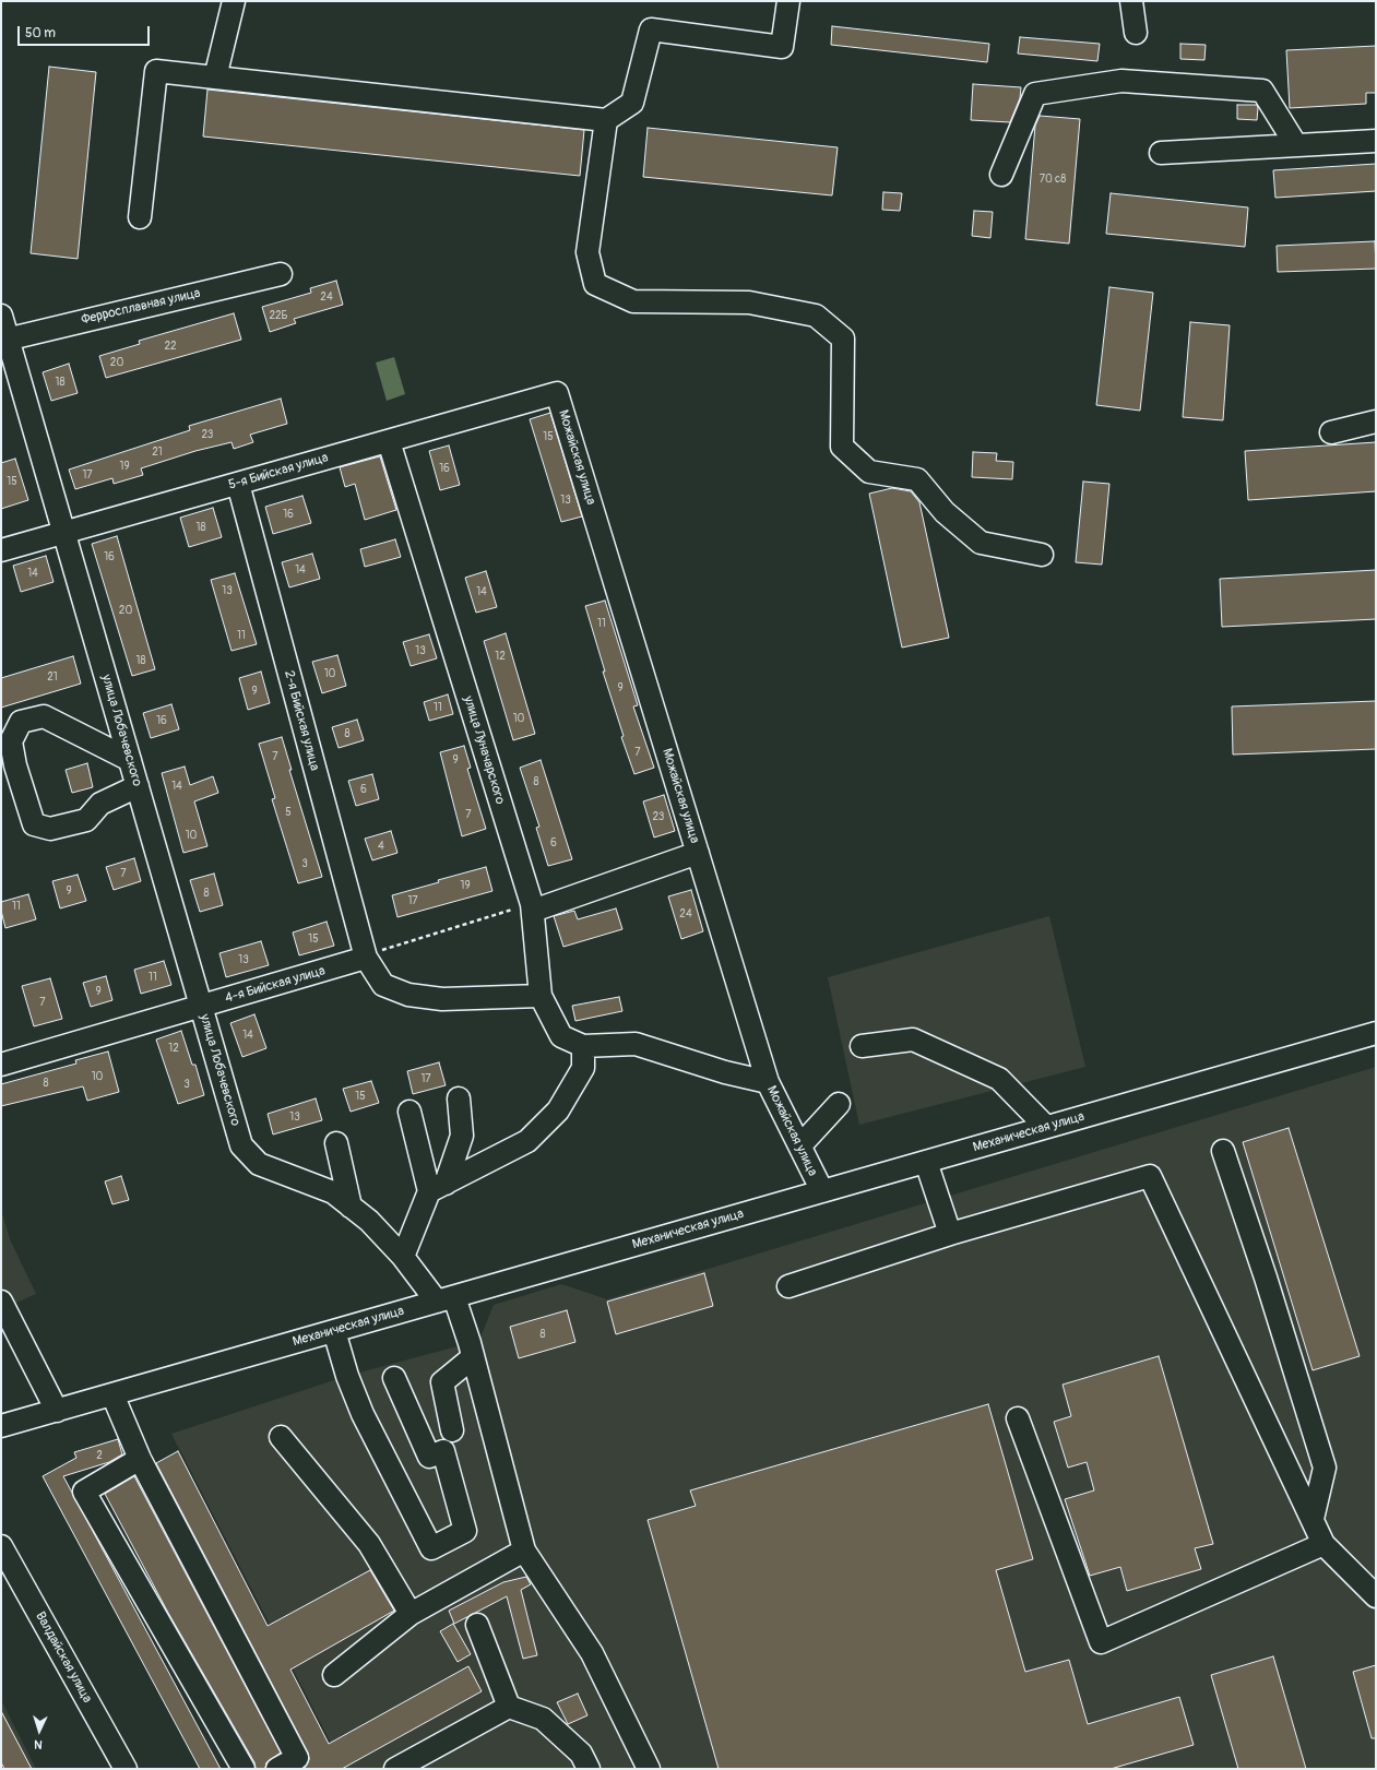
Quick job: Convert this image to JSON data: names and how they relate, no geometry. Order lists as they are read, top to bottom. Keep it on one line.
{"streets":{"street":["Ферросплавная улица","Можайская улица","5-я Бийская улица","2-я Бийская улица","улица Лобачевского","улица Луначарского","4-я Бийская улица","Механическая улица","Валдайская улица"]},"crossings":[["Ферросплавная улица","улица Лобачевского"],["Можайская улица","5-я Бийская улица"],["Можайская улица","Механическая улица"],["5-я Бийская улица","2-я Бийская улица"],["5-я Бийская улица","улица Лобачевского"],["5-я Бийская улица","улица Луначарского"],["2-я Бийская улица","4-я Бийская улица"],["улица Лобачевского","4-я Бийская улица"]],"house_numbers":["70 с8","24","22Б","22","20","18","23","15","21","19","16","17","15","13","16","18","16","14","14","13","14","20","11","11","13","12","18","10","21","9","9","11","10","16","8","7","7","9","8","14","6","5","7","23","10","6","4","3","7","19","9","8","17","11","24","15","13","11","9","7","14","12","10","17","8","3","15","13","8","2"],"scale_bar":"50 m","north":"bottom"}
